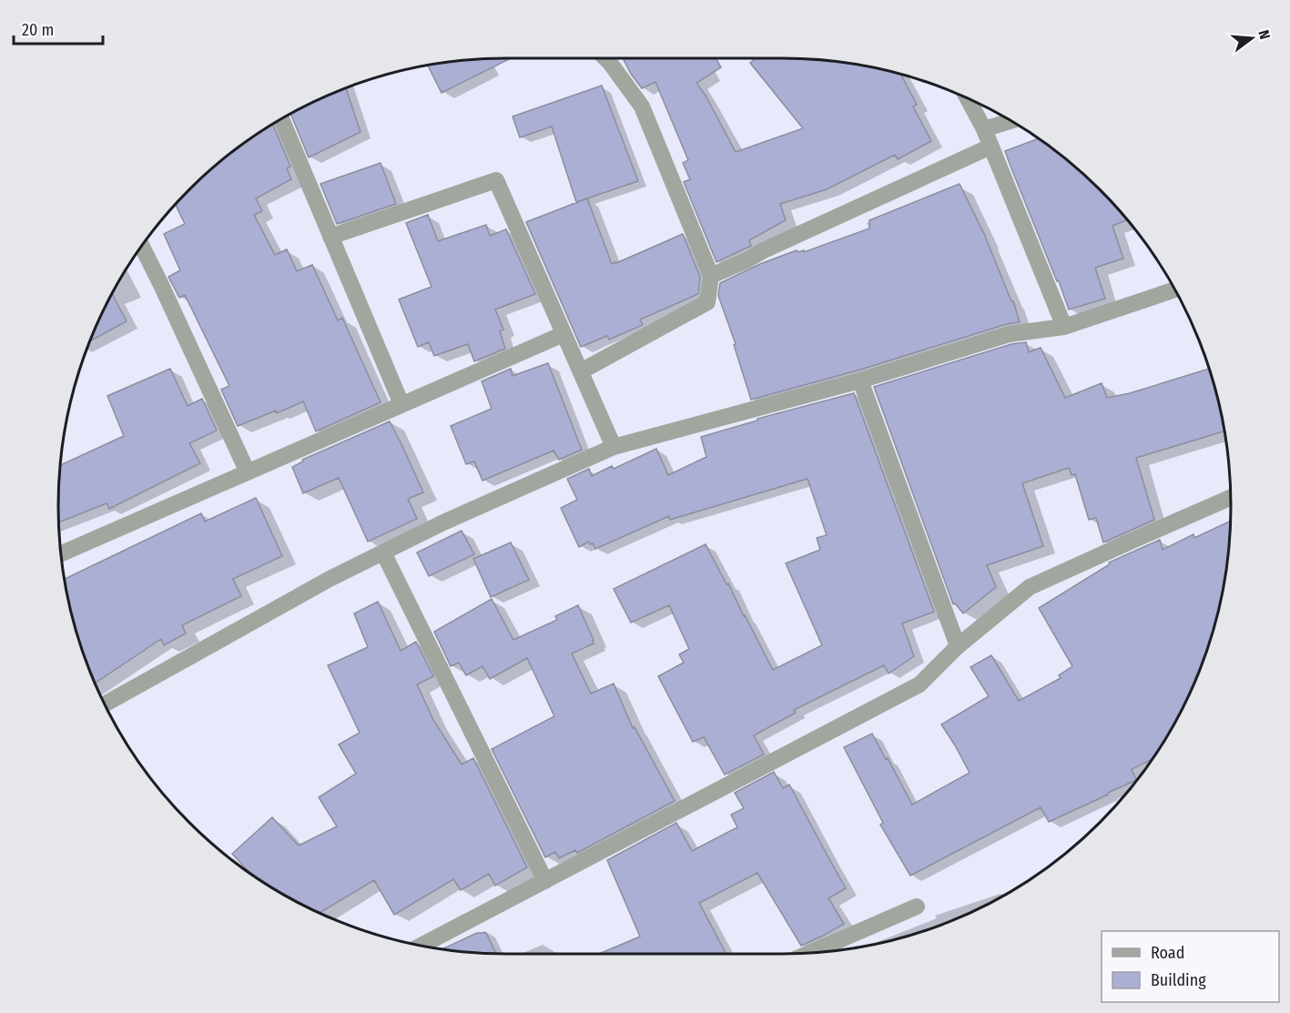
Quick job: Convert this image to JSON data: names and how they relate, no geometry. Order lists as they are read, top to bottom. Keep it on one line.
{"legend":["Road","Building"],"scale_bar":"20 m","north":"right"}
